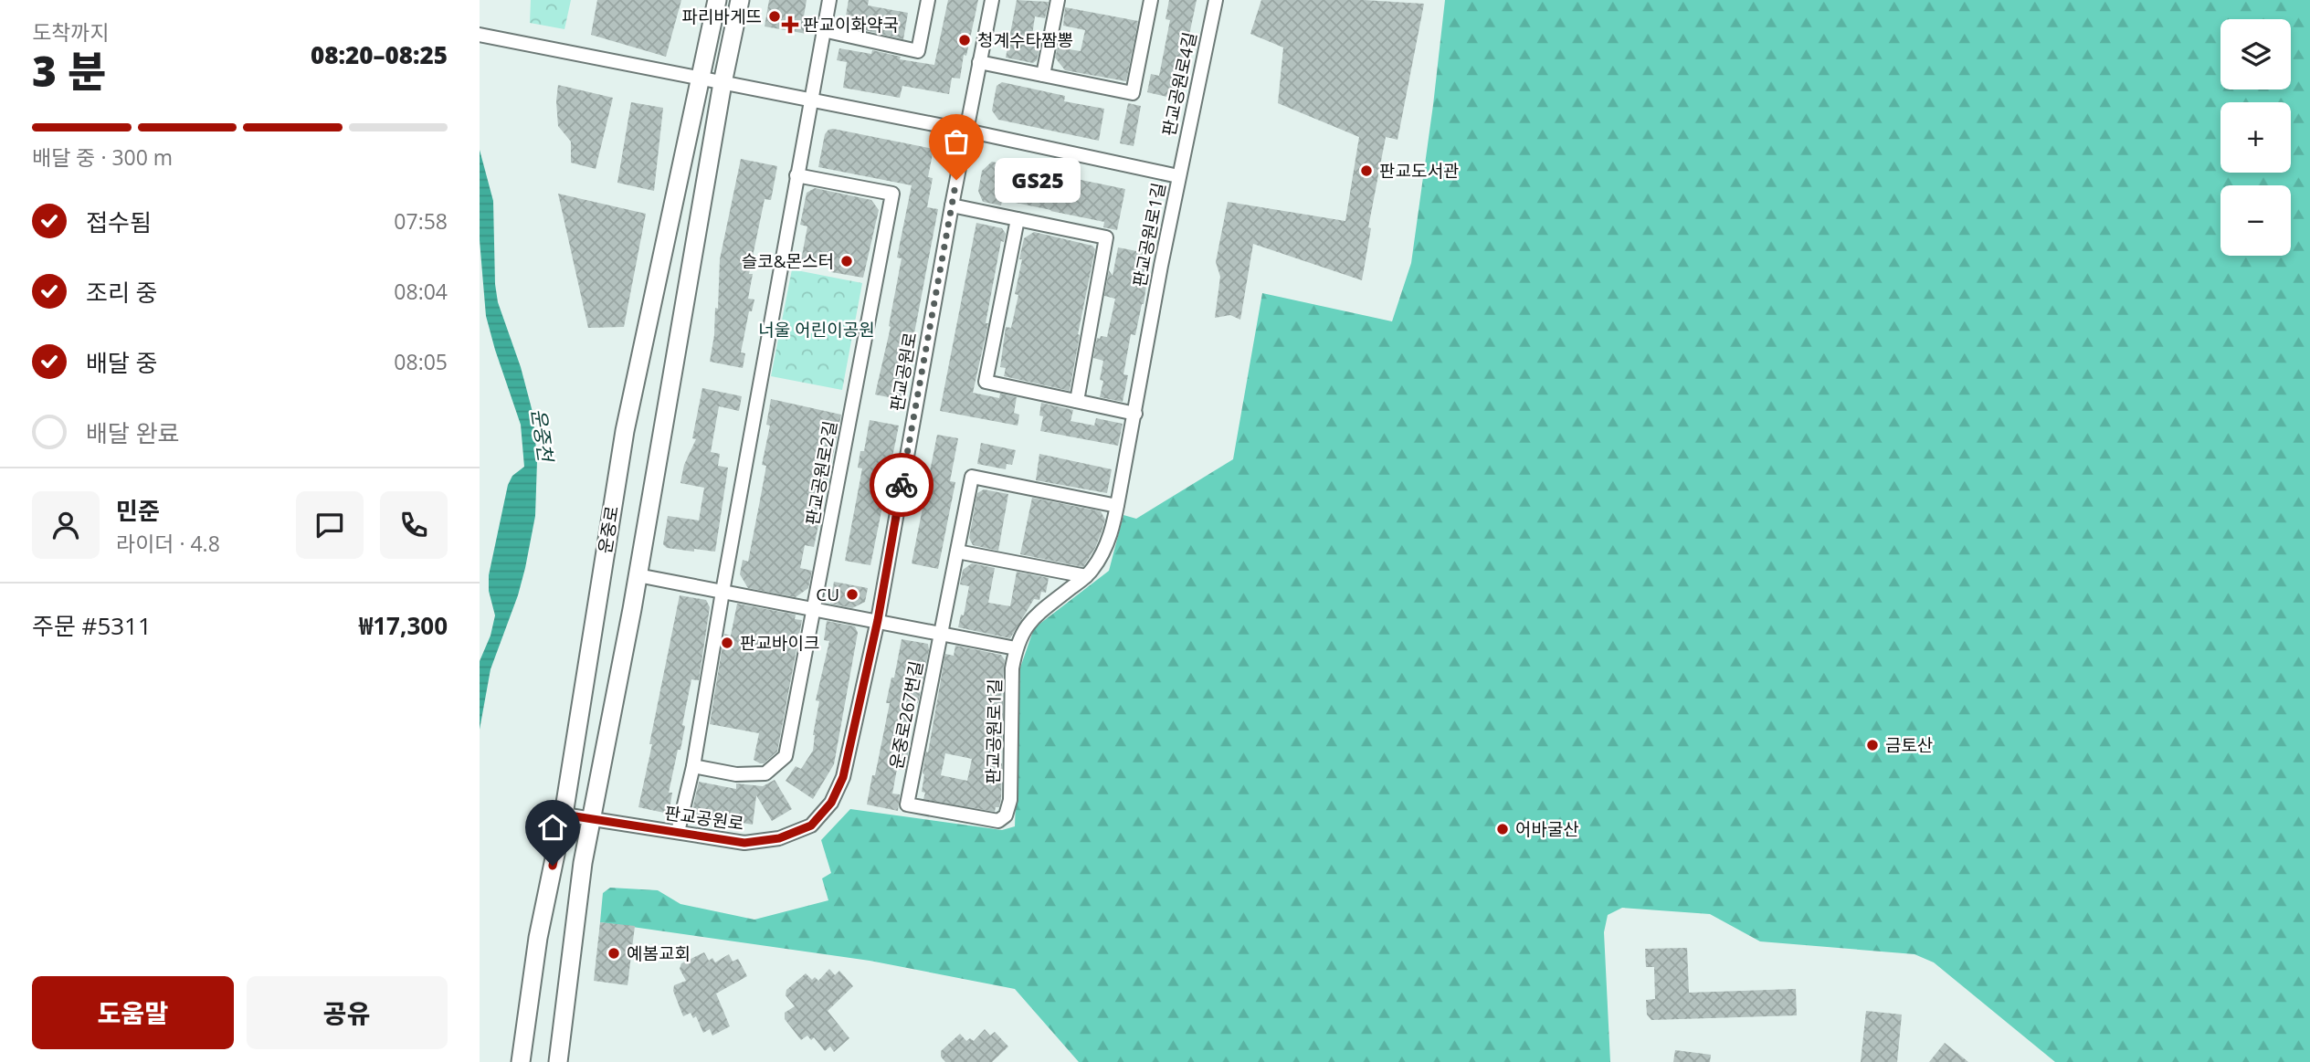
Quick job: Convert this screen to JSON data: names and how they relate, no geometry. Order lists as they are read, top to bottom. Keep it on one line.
{"streets":{"main road":["운중로"],"street":["판교공원로4길","판교공원로1길","판교공원로","판교공원로2길","운중로267번길"]},"crossings":[["판교공원로4길","판교공원로1길"],["판교공원로1길","운중로267번길"],["판교공원로","운중로"]],"water":["운중천"],"parks":["너울 어린이공원"],"places":{"other":["파리바게뜨","청계수타짬뽕","판교도서관","GS25","슬코&몬스터","CU","판교바이크","금토산","어바굴산","예봄교회"],"health":["판교이화약국"]},"page":{"heading":["3 분","도착까지","08:20–08:25"],"panel":["민준","라이더 · 4.8","주문 #5311","₩17,300"],"map_buttons":["+","−"],"bar":"배달 중 · 300 m","bubble":"GS25","list":[["접수됨","07:58"],["조리 중","08:04"],["배달 중","08:05"],"배달 완료"],"buttons":["도움말","공유"]}}
